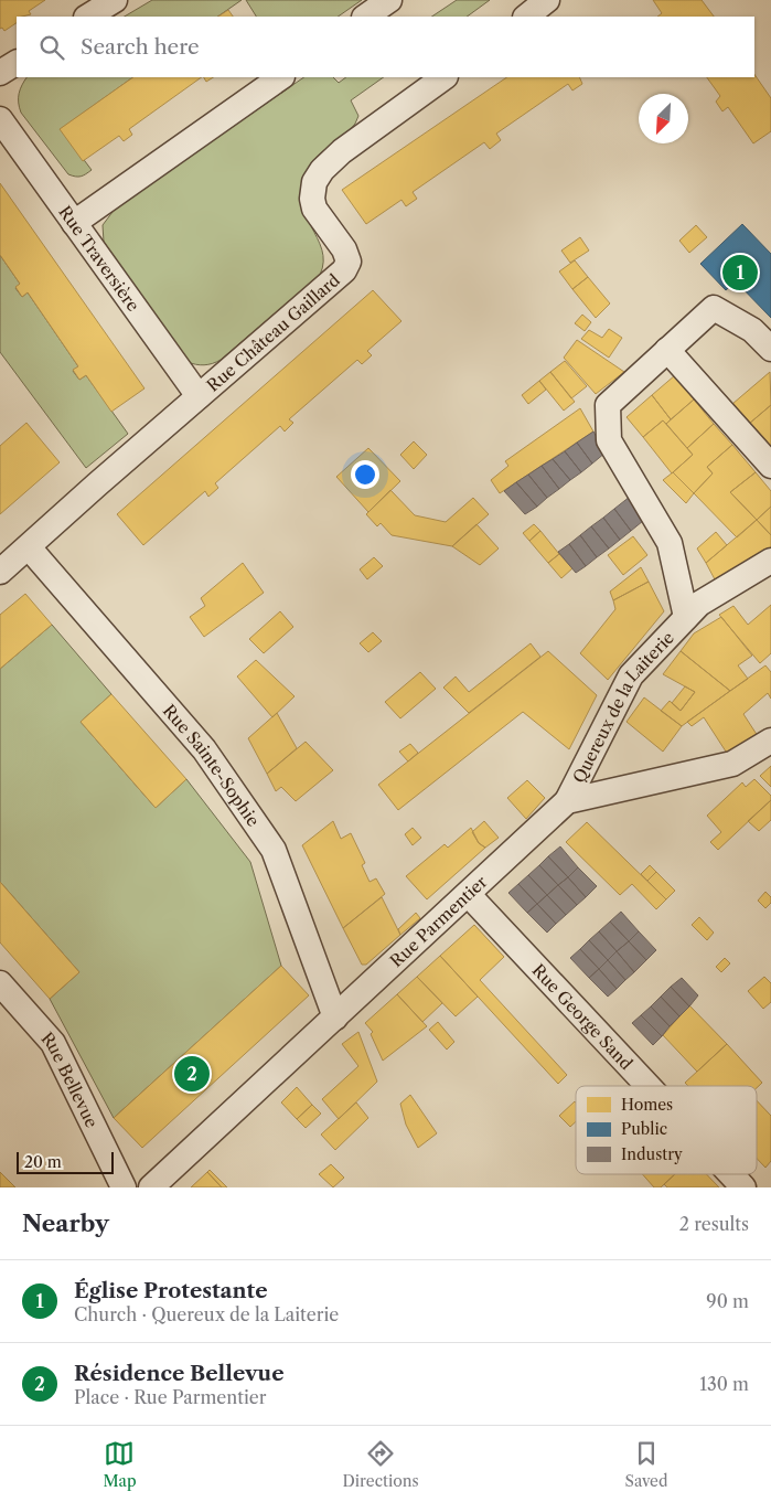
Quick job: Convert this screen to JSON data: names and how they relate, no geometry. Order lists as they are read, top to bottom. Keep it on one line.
{"streets":{"street":["Rue Traversière","Rue Château Gaillard","Quereux de la Laiterie","Rue Sainte-Sophie","Rue Parmentier","Rue George Sand","Rue Bellevue"]},"crossings":[["Rue Traversière","Rue Château Gaillard"],["Rue Château Gaillard","Rue Sainte-Sophie"],["Quereux de la Laiterie","Rue Parmentier"],["Rue Sainte-Sophie","Rue Parmentier"],["Rue Parmentier","Rue George Sand"]],"legend":["Homes","Public","Industry"],"scale_bar":"20 m","north":"bottom left","page":{"search":"Search here","pins":["1","2"],"scale":"20 m","heading":["Nearby","2 results"],"list":[{"mark":"1","name":"Église Protestante","note":"Church · Quereux de la Laiterie","value":"90 m"},{"mark":"2","name":"Résidence Bellevue","note":"Place · Rue Parmentier","value":"130 m"}],"nav":["Map","Directions","Saved"]}}
